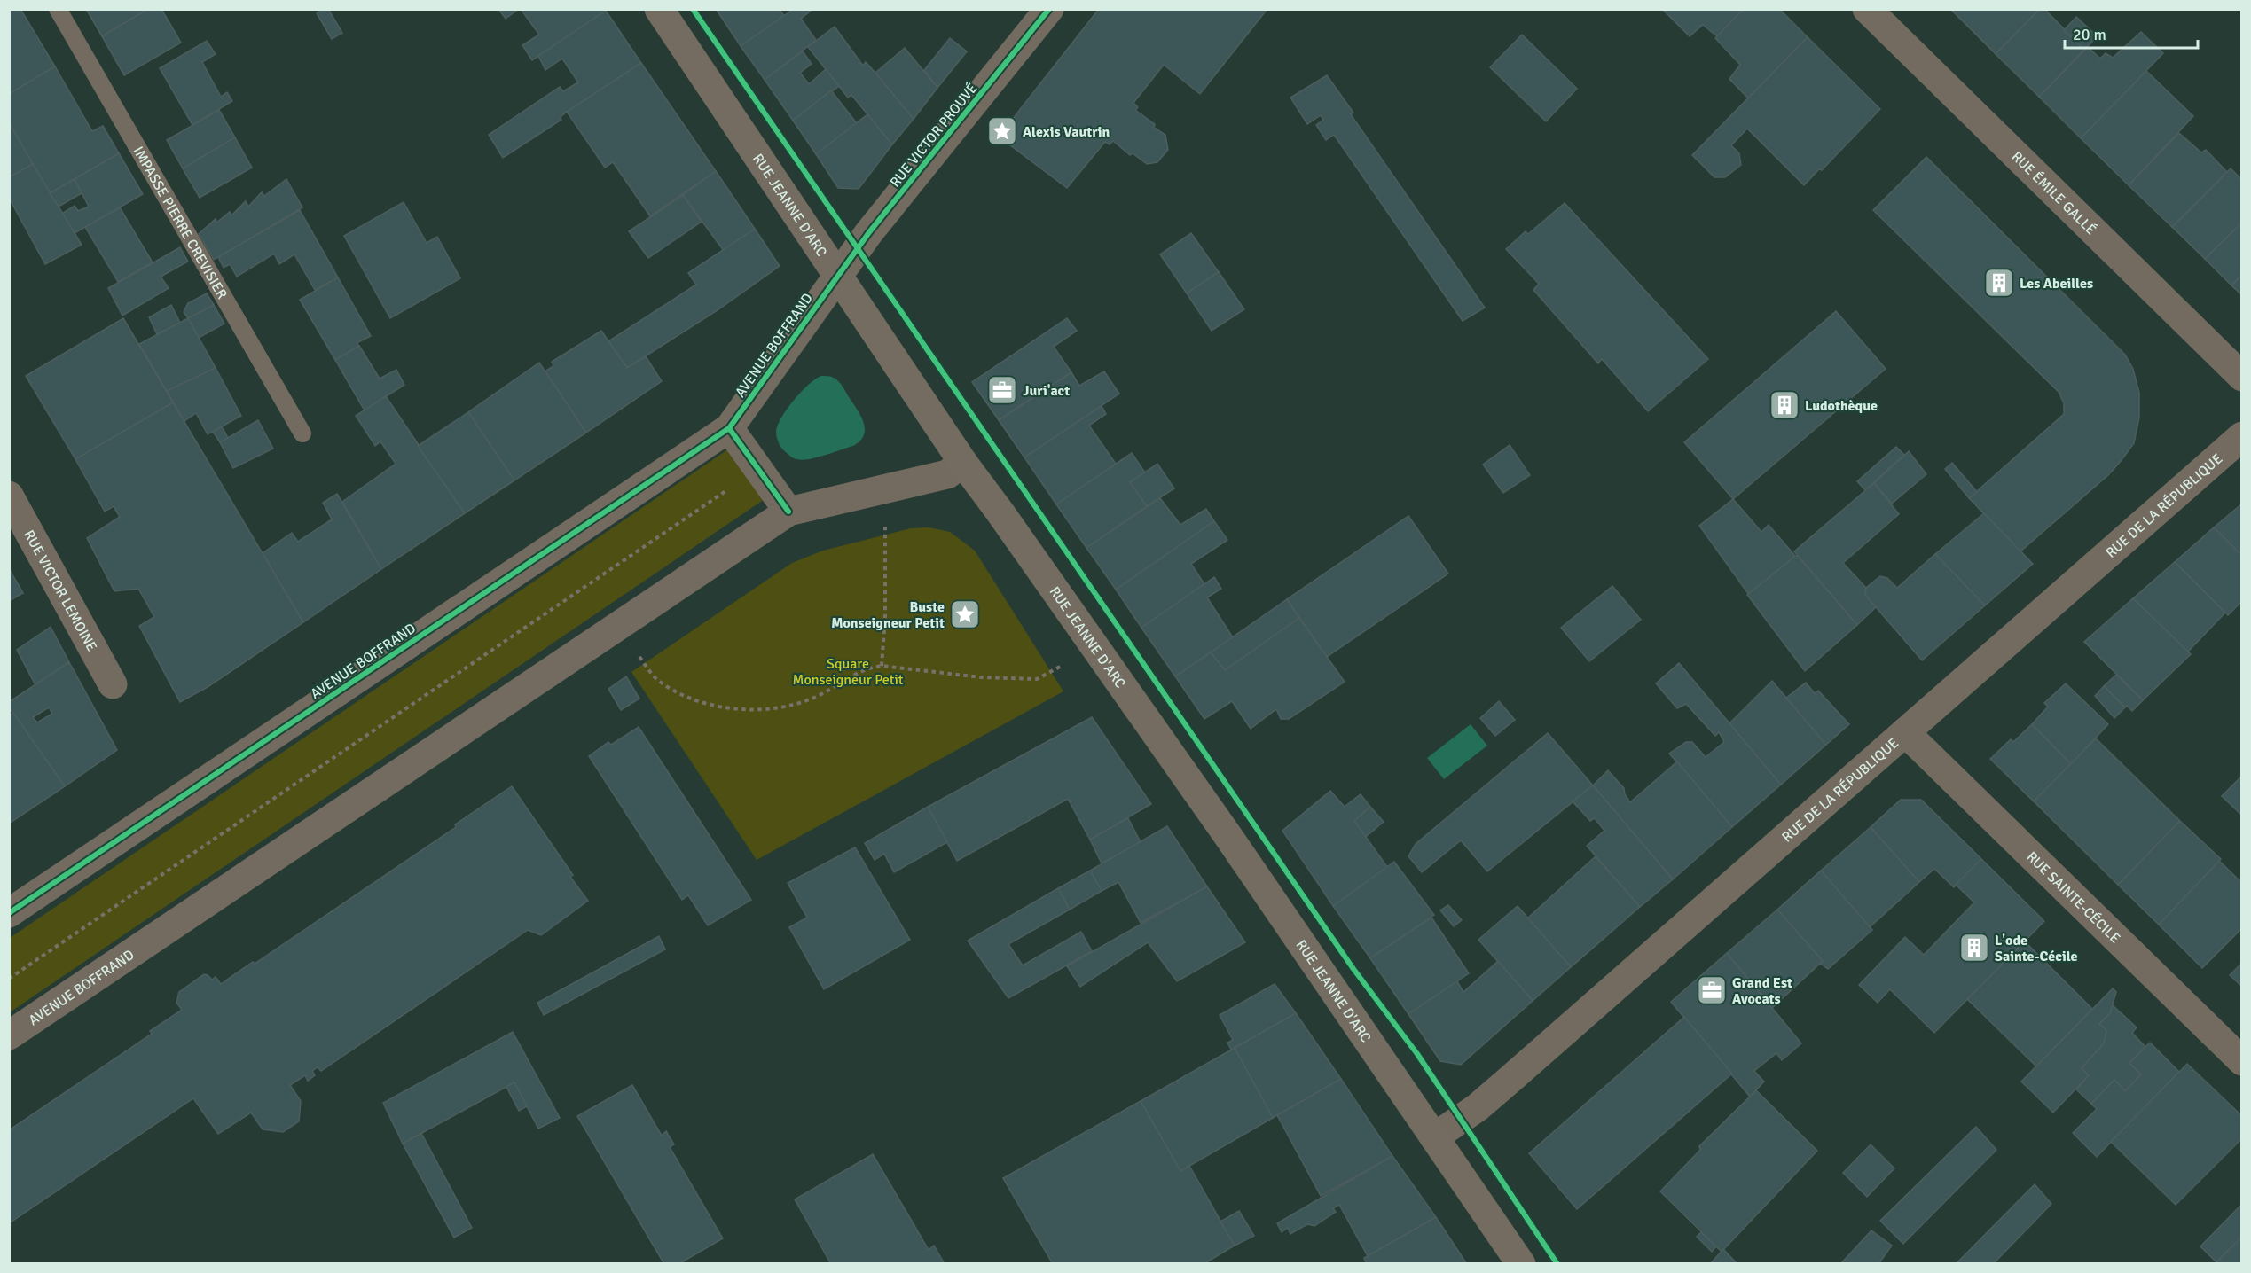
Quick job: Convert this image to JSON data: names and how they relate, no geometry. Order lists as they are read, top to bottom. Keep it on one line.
{"streets":{"main road":["RUE JEANNE D'ARC"],"street":["RUE VICTOR PROUVÉ","RUE ÉMILE GALLÉ","AVENUE BOFFRAND","RUE DE LA RÉPUBLIQUE","RUE VICTOR LEMOINE","RUE SAINTE-CÉCILE"],"lane":["IMPASSE PIERRE CREVISIER"]},"crossings":[["RUE VICTOR PROUVÉ","RUE JEANNE D'ARC"],["RUE VICTOR PROUVÉ","AVENUE BOFFRAND"],["RUE JEANNE D'ARC","AVENUE BOFFRAND"],["RUE JEANNE D'ARC","RUE DE LA RÉPUBLIQUE"],["RUE DE LA RÉPUBLIQUE","RUE SAINTE-CÉCILE"]],"parks":["Square Monseigneur Petit"],"places":{"place":["Alexis Vautrin","Buste Monseigneur Petit"],"building":["Les Abeilles","Ludothèque","L'ode Sainte-Cécile"],"office":["Juri'act","Grand Est Avocats"]},"scale_bar":"20 m"}
